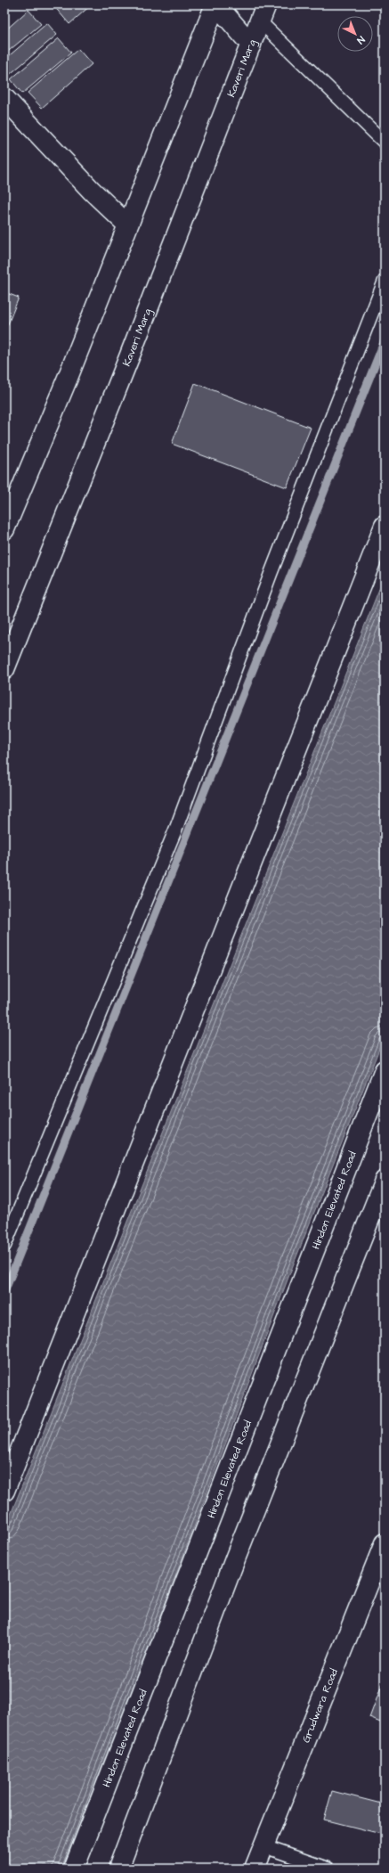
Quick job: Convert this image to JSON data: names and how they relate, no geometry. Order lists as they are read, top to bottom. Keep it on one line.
{"streets":{"main road":["Kaveri Marg","Hindon Elevated Road","Grudwara Road"]},"north":"bottom right"}
